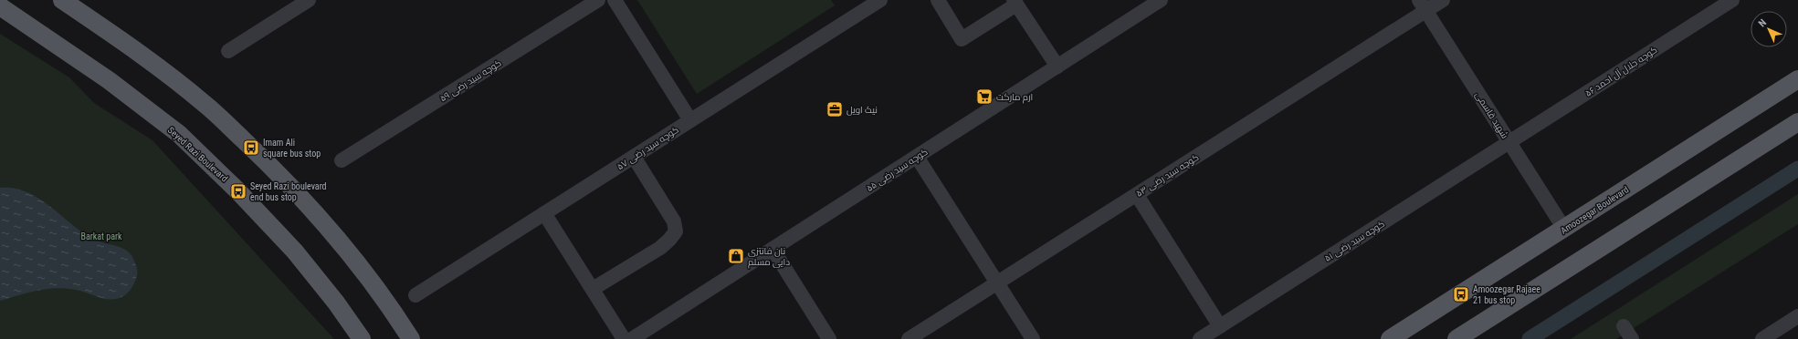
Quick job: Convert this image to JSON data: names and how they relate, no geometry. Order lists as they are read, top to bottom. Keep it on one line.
{"streets":{"main road":["Seyed Razi Boulevard","Amoozegar Boulevard"],"street":["کوچه جلال آل احمد ۵۶","کوچه سید رضی ۵۹","شهید قاسمی","کوچه سید رضی ۵۷","کوچه سید رضی ۵۵","کوچه سید رضی ۵۳","کوچه سید رضی ۵۱"]},"crossings":[["کوچه جلال آل احمد ۵۶","شهید قاسمی"],["کوچه جلال آل احمد ۵۶","کوچه سید رضی ۵۱"],["شهید قاسمی","کوچه سید رضی ۵۳"],["شهید قاسمی","Amoozegar Boulevard"],["شهید قاسمی","کوچه سید رضی ۵۱"]],"parks":["Barkat park"],"places":{"supermarket":["ارم مارکت"],"office":["نیک اویل"],"bus stop":["Imam Ali square bus stop","Seyed Razi boulevard end bus stop","Amoozegar Rajaee 21 bus stop"],"shop":["نان فانتزی دایی مسلم"]},"north":"top left"}
